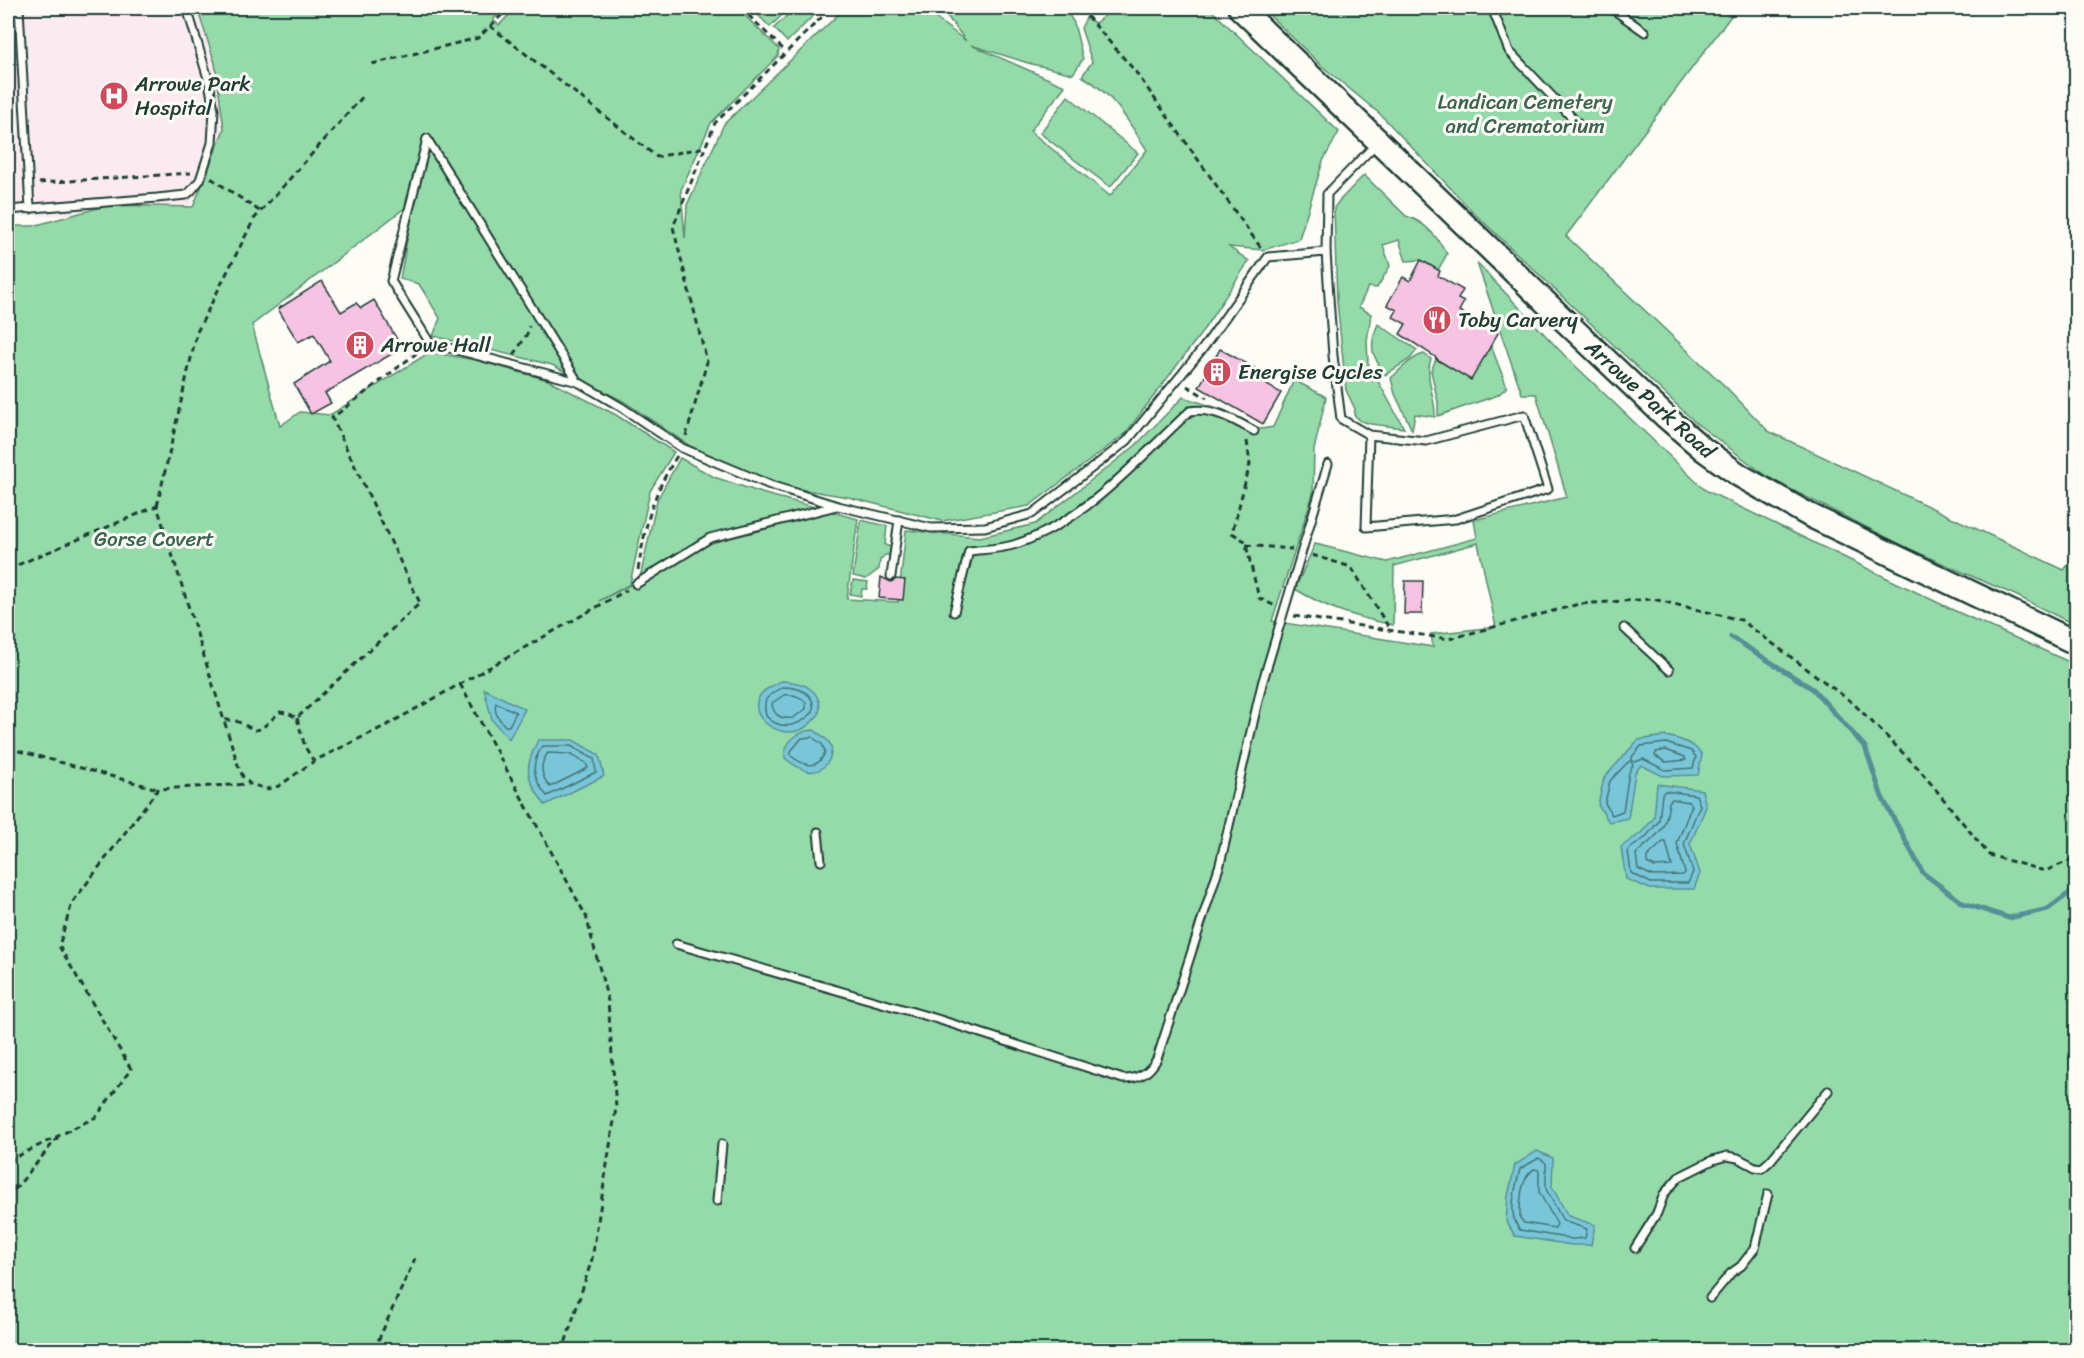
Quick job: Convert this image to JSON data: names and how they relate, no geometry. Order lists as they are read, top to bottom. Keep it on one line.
{"streets":{"main road":["Arrowe Park Road"]},"parks":["Landican Cemetery and Crematorium","Gorse Covert"],"places":{"hospital":["Arrowe Park Hospital"],"restaurant":["Toby Carvery"],"building":["Arrowe Hall","Energise Cycles"]}}
